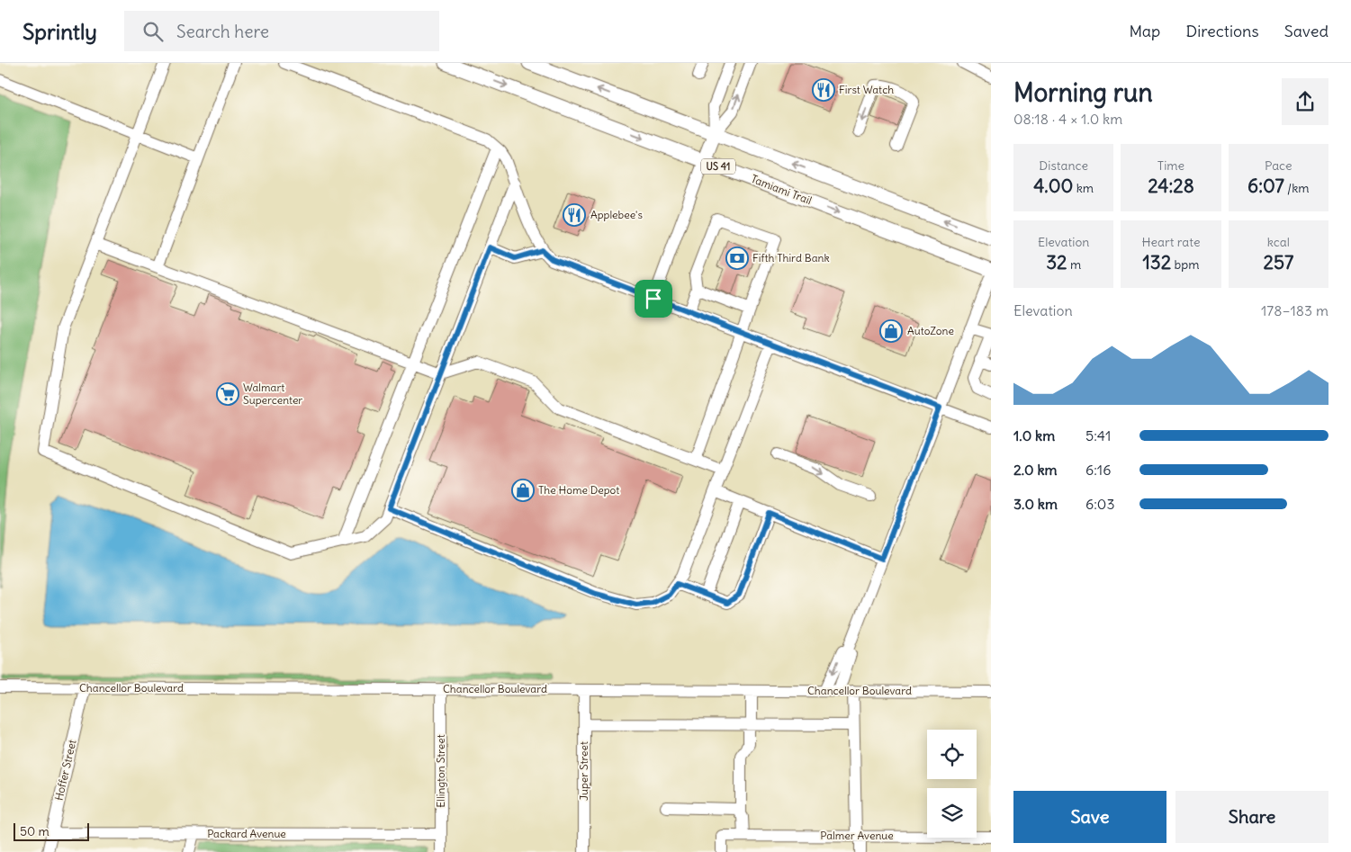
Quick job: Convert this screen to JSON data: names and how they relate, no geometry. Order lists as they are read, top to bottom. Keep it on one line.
{"streets":{"main road":["US 41","Tamiami Trail"],"street":["Chancellor Boulevard","Hoffer Street","Ellington Street","Juper Street","Packard Avenue","Palmer Avenue"]},"crossings":[["Chancellor Boulevard","Hoffer Street"],["Chancellor Boulevard","Ellington Street"],["Chancellor Boulevard","Juper Street"],["Hoffer Street","Packard Avenue"],["Ellington Street","Packard Avenue"]],"places":{"restaurant":["First Watch","Applebee's"],"bank":["Fifth Third Bank"],"shop":["AutoZone","The Home Depot"],"supermarket":["Walmart Supercenter"]},"scale_bar":"50 m","page":{"header":"Sprintly","search":"Search here","nav":["Map","Directions","Saved"],"heading":["Morning run","08:18 · 4 × 1.0 km"],"stats":[["Distance","4.00 km"],["Time","24:28"],["Pace","6:07 /km"],["Elevation","32 m"],["Heart rate","132 bpm"],["kcal","257"]],"chart":["Elevation","178–183 m"],"list":[{"name":"1.0 km","note":"5:41"},{"name":"2.0 km","note":"6:16"},{"name":"3.0 km","note":"6:03"}],"buttons":["Save","Share"],"scale":"50 m"}}
